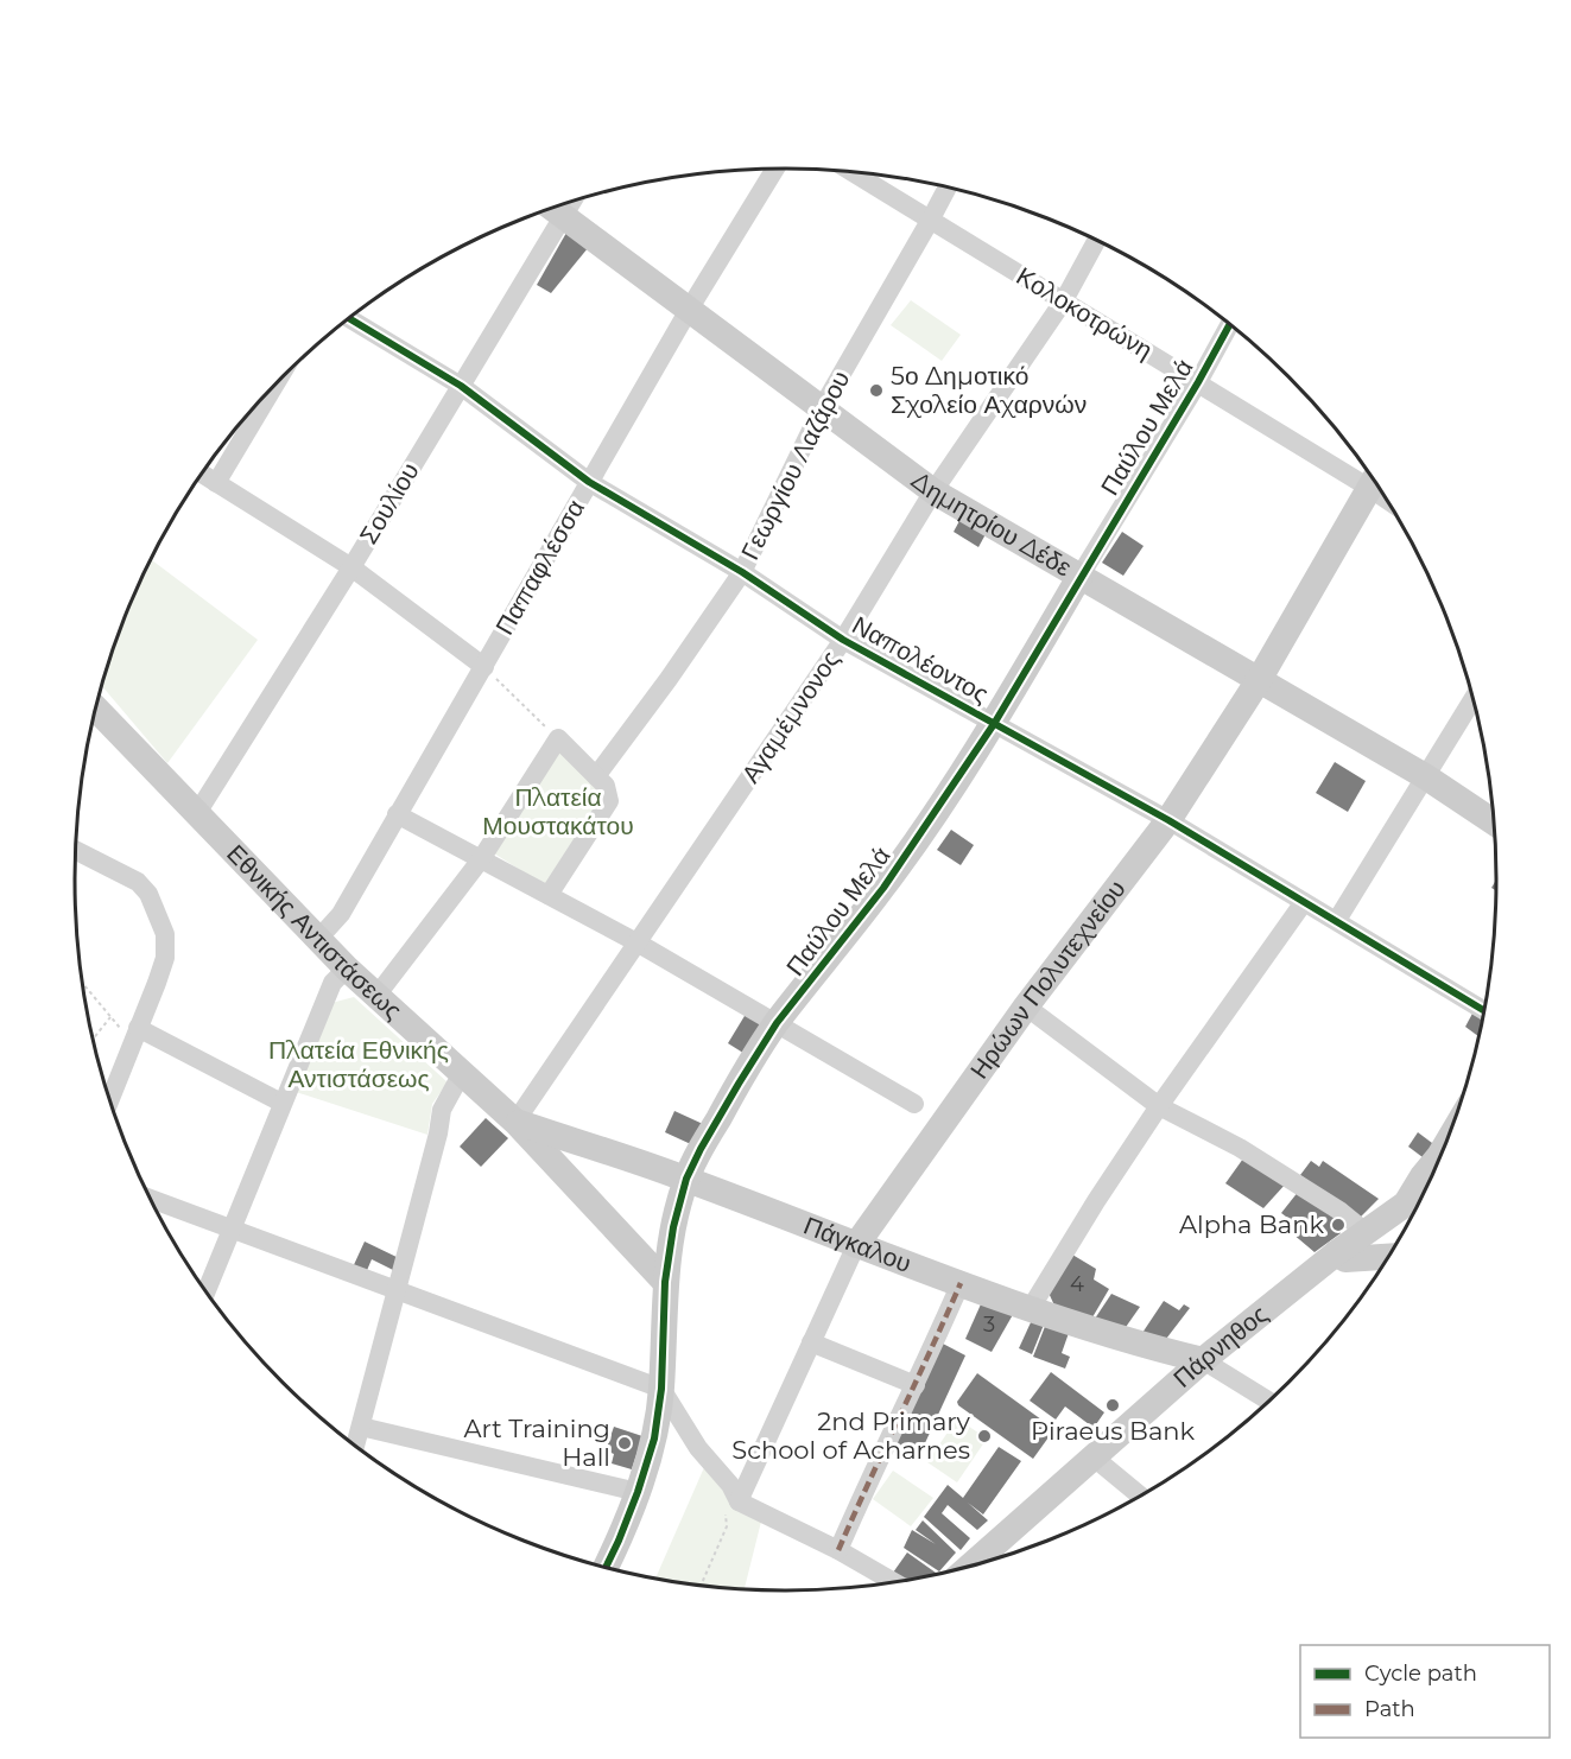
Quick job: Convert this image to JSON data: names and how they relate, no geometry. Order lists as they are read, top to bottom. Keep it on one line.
{"streets":{"street":["Κολοκοτρώνη","Παύλου Μελά","Γεωργίου Λαζάρου","Σουλίου","Δημητρίου Δέδε","Παπαφλέσσα","Ναπολέοντος","Αγαμέμνονος","Εθνικής Αντιστάσεως","Ηρώων Πολυτεχνείου","Πάγκαλου","Πάρνηθος"]},"crossings":[["Κολοκοτρώνη","Παύλου Μελά"],["Κολοκοτρώνη","Γεωργίου Λαζάρου"],["Κολοκοτρώνη","Αγαμέμνονος"],["Παύλου Μελά","Δημητρίου Δέδε"],["Παύλου Μελά","Ναπολέοντος"],["Παύλου Μελά","Εθνικής Αντιστάσεως"],["Παύλου Μελά","Πάγκαλου"],["Γεωργίου Λαζάρου","Δημητρίου Δέδε"],["Γεωργίου Λαζάρου","Ναπολέοντος"],["Σουλίου","Δημητρίου Δέδε"],["Σουλίου","Ναπολέοντος"],["Σουλίου","Εθνικής Αντιστάσεως"],["Δημητρίου Δέδε","Παπαφλέσσα"],["Δημητρίου Δέδε","Αγαμέμνονος"],["Δημητρίου Δέδε","Ηρώων Πολυτεχνείου"],["Παπαφλέσσα","Ναπολέοντος"],["Παπαφλέσσα","Εθνικής Αντιστάσεως"],["Ναπολέοντος","Αγαμέμνονος"],["Ναπολέοντος","Ηρώων Πολυτεχνείου"],["Αγαμέμνονος","Εθνικής Αντιστάσεως"],["Αγαμέμνονος","Πάγκαλου"],["Εθνικής Αντιστάσεως","Πάγκαλου"],["Ηρώων Πολυτεχνείου","Πάγκαλου"],["Πάγκαλου","Πάρνηθος"]],"parks":["Πλατεία Μουστακάτου","Πλατεία Εθνικής Αντιστάσεως"],"places":["5ο Δημοτικό Σχολείο Αχαρνών","Alpha Bank","Piraeus Bank","2nd Primary School of Acharnes","Art Training Hall"],"house_numbers":["4","3"],"legend":["Cycle path","Path"]}
